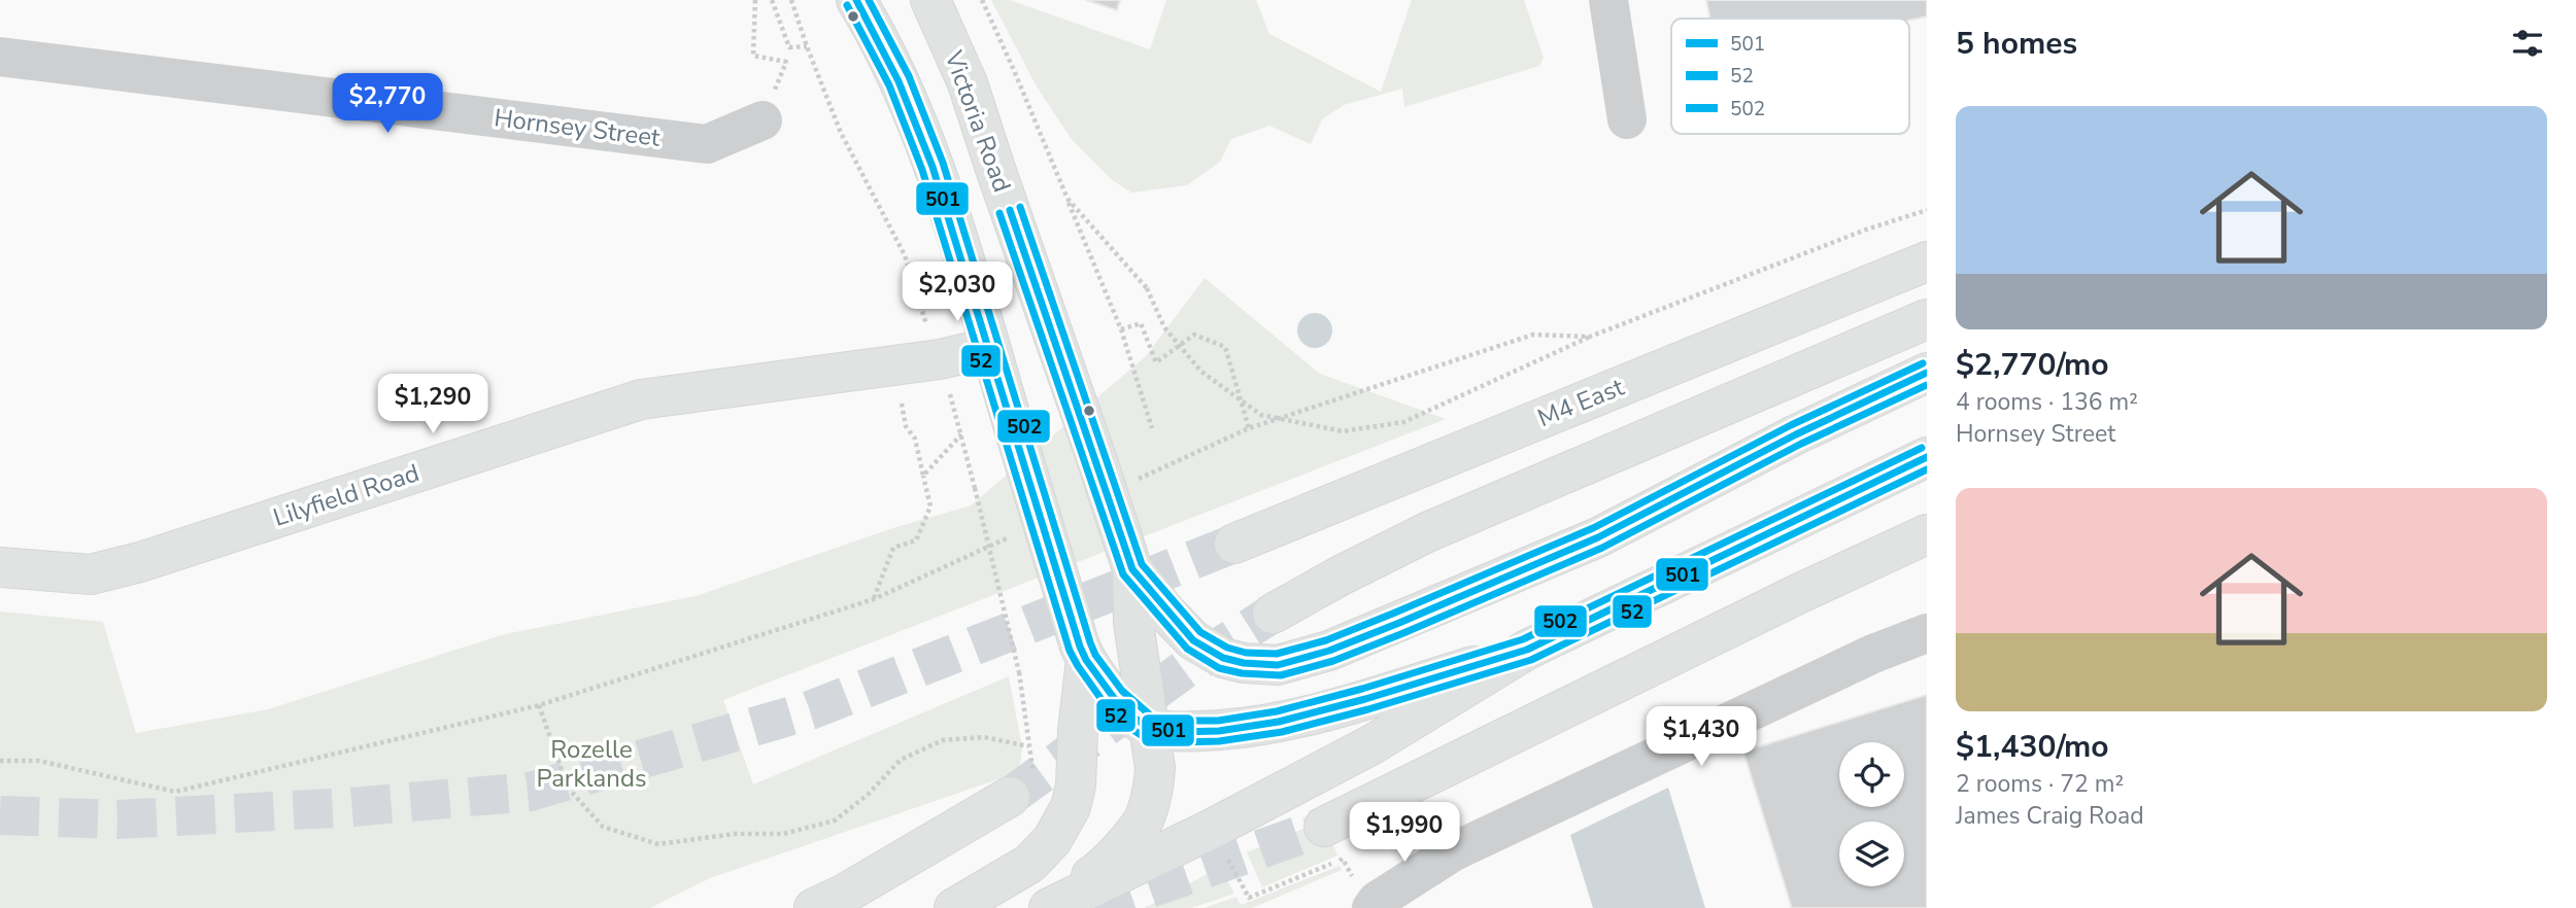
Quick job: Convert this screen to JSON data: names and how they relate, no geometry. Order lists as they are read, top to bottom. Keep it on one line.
{"streets":{"main road":["Victoria Road","M4 East","Lilyfield Road"],"street":["Hornsey Street"]},"parks":["Rozelle Parklands"],"lines":["transit line 501","transit line 502","transit line 52"],"legend":["501","52","502"],"page":{"heading":"5 homes","price":["$2,770","$2,030","$1,290","$1,430","$1,990"],"list":[{"name":"$2,770/mo","note":"4 rooms · 136 m² · Hornsey Street"},{"name":"$1,430/mo","note":"2 rooms · 72 m² · James Craig Road"}]}}
